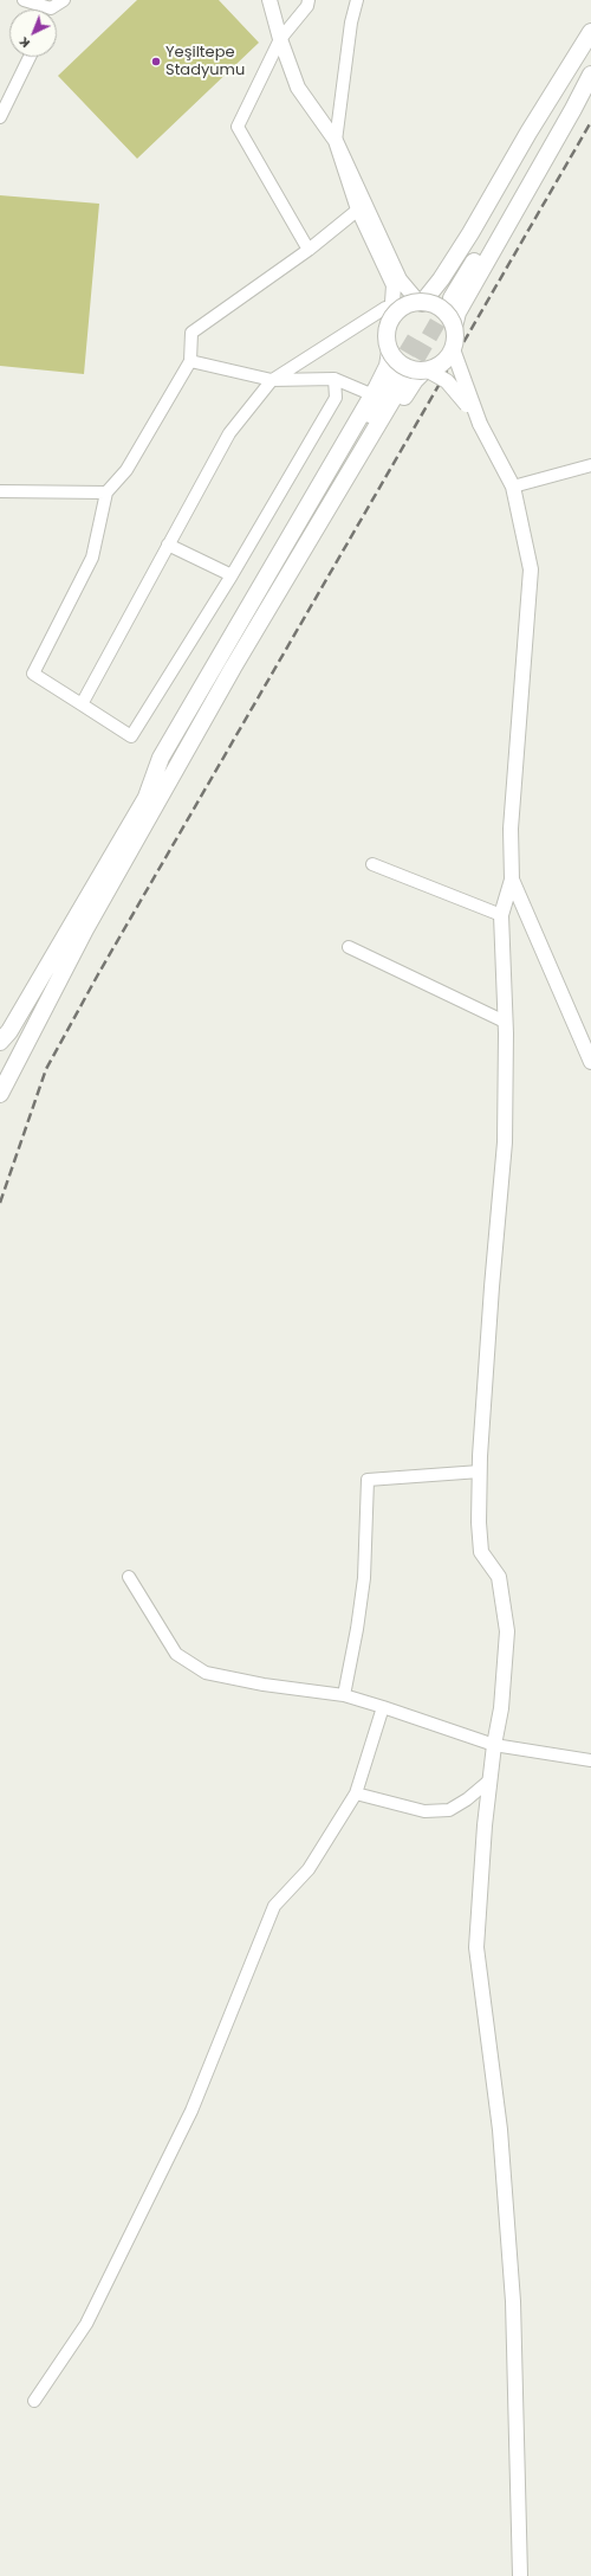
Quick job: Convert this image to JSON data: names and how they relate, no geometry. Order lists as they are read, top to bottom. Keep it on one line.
{"places":["Yeşiltepe Stadyumu"],"north":"bottom left"}
